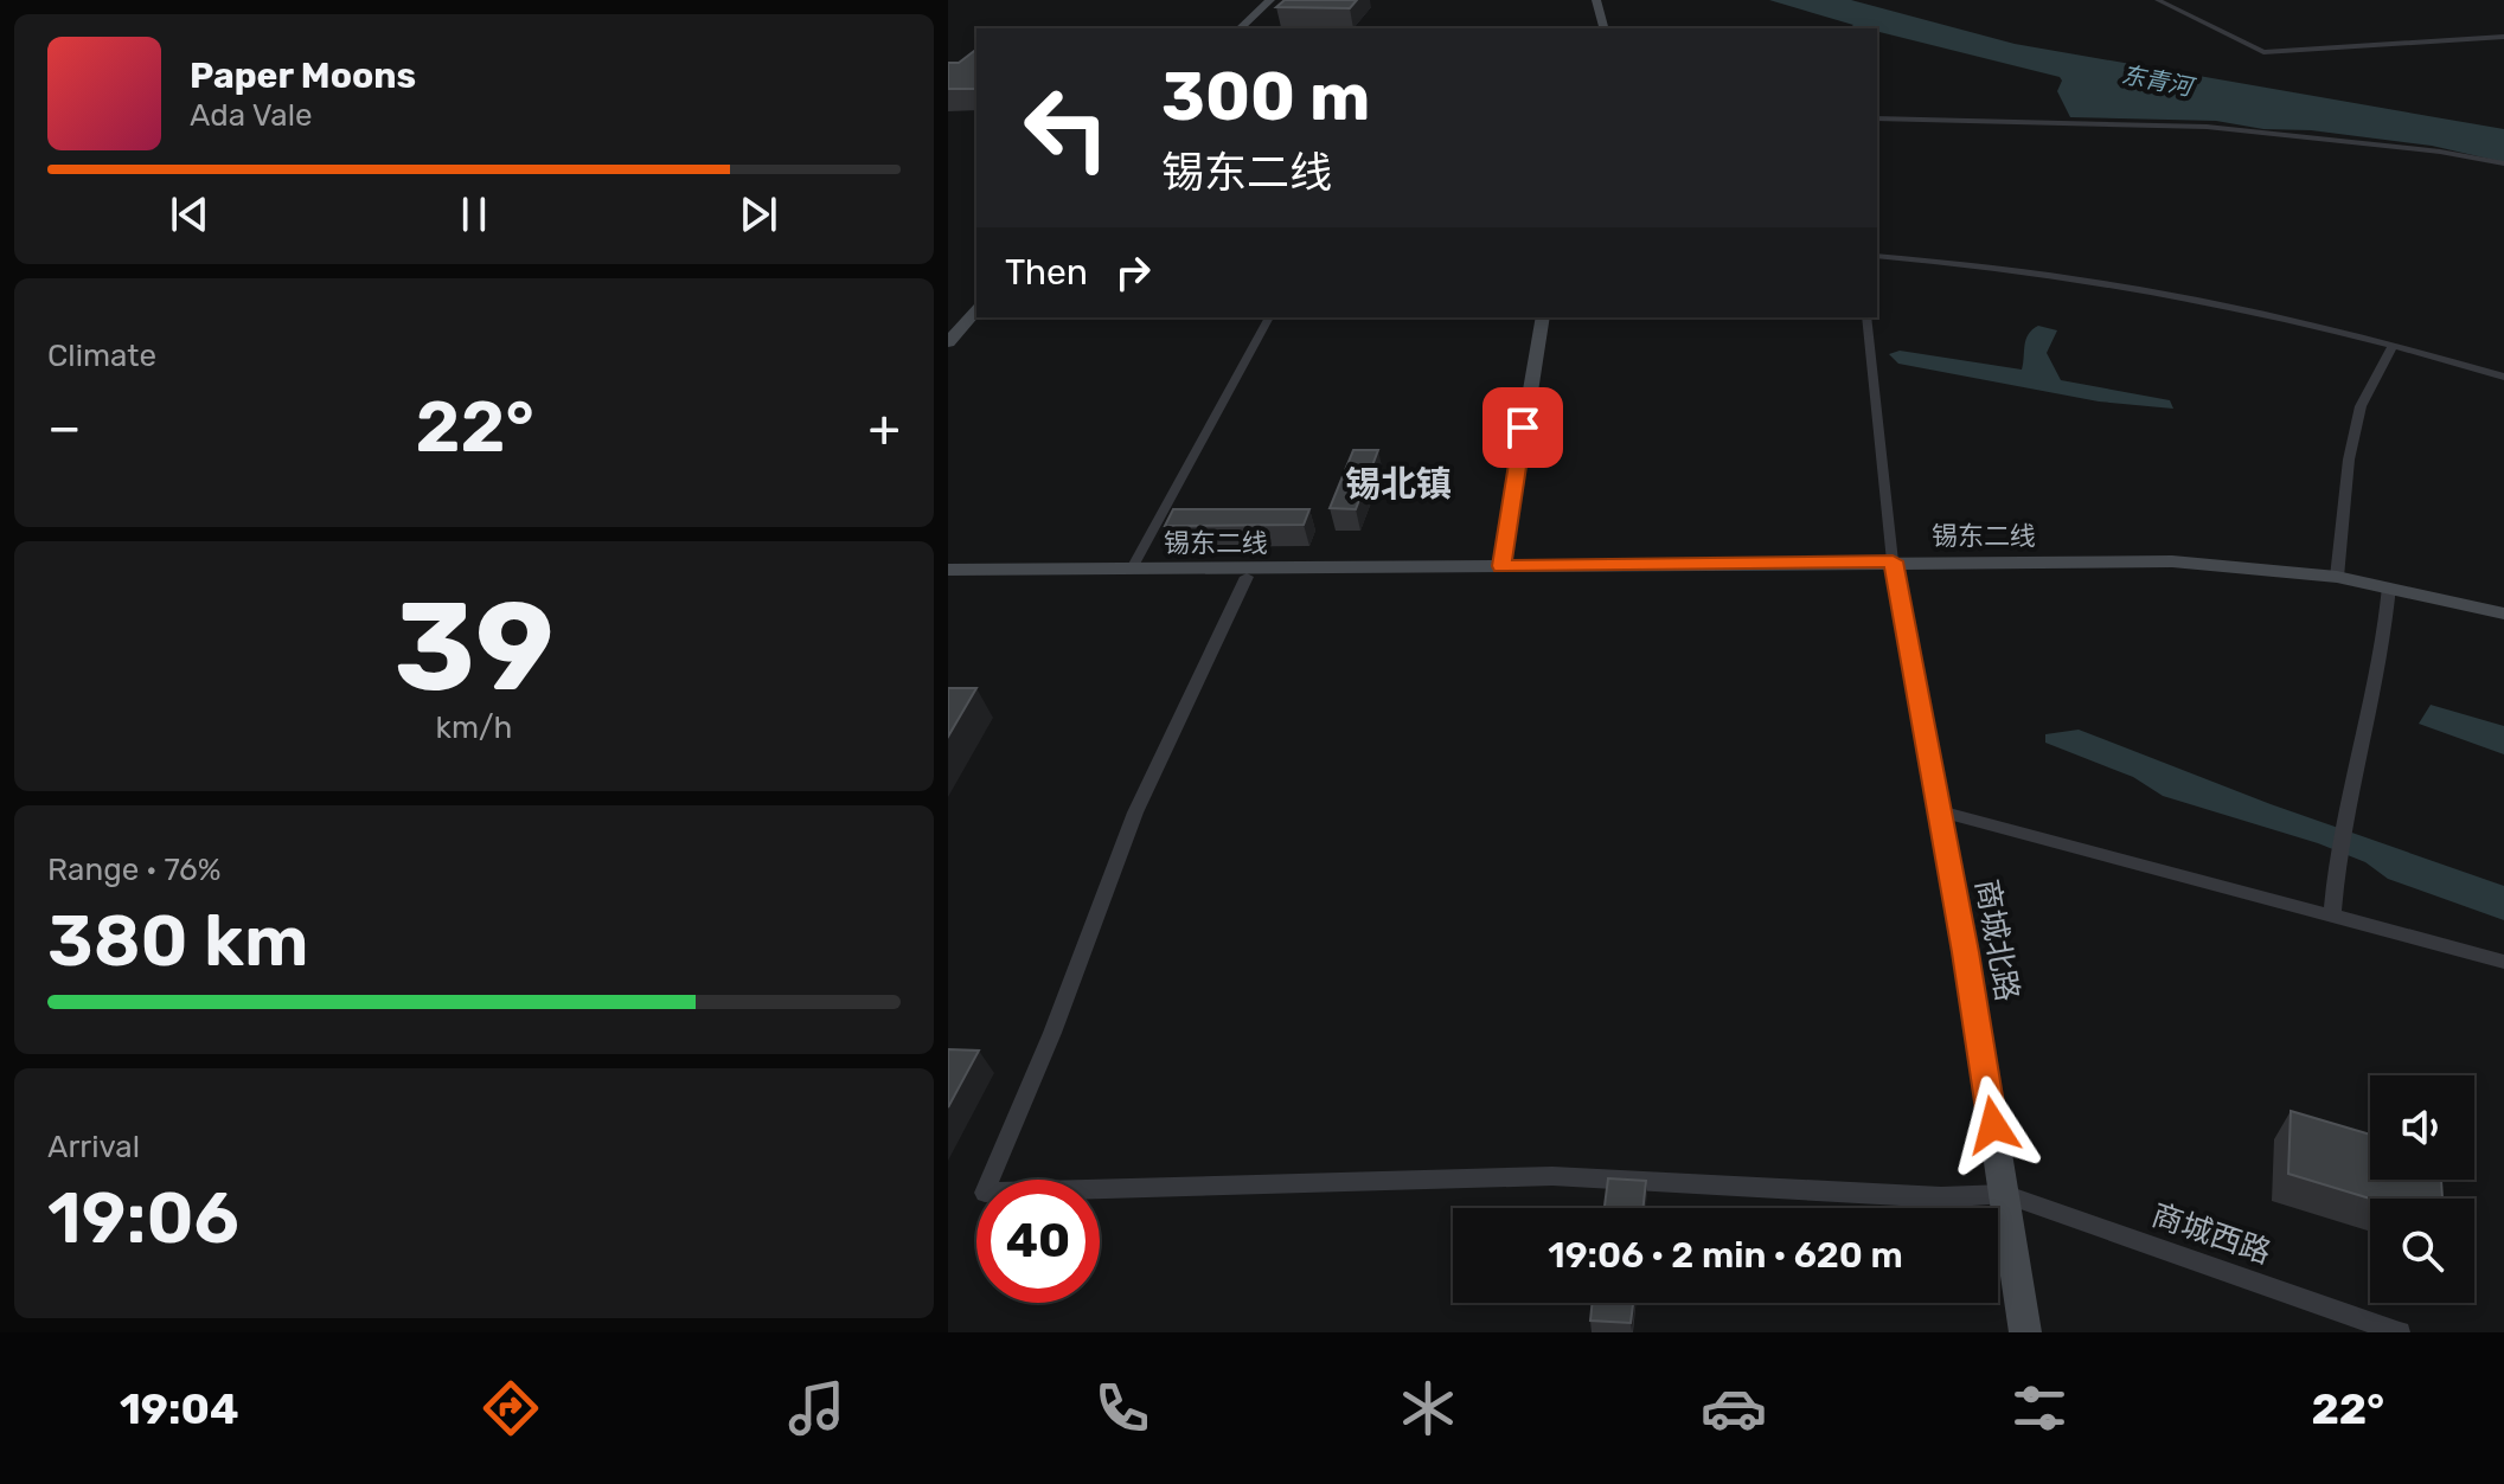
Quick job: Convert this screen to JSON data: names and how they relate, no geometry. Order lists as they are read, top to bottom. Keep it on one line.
{"streets":{"street":["锡东二线","商城北路","商城西路"]},"crossings":[["锡东二线","商城北路"],["商城北路","商城西路"]],"districts":["锡北镇"],"water":["东青河"],"page":{"turn":["300 m","锡东二线"],"song":["Paper Moons","Ada Vale"],"then":"Then","tile":["Climate",["39","km/h"],["Range · 76%","380 km"],["Arrival","19:06"]],"heat":["−","22°","+"],"limit":"40","trip":"19:06 · 2 min · 620 m","tabs":["19:04","22°"]}}
